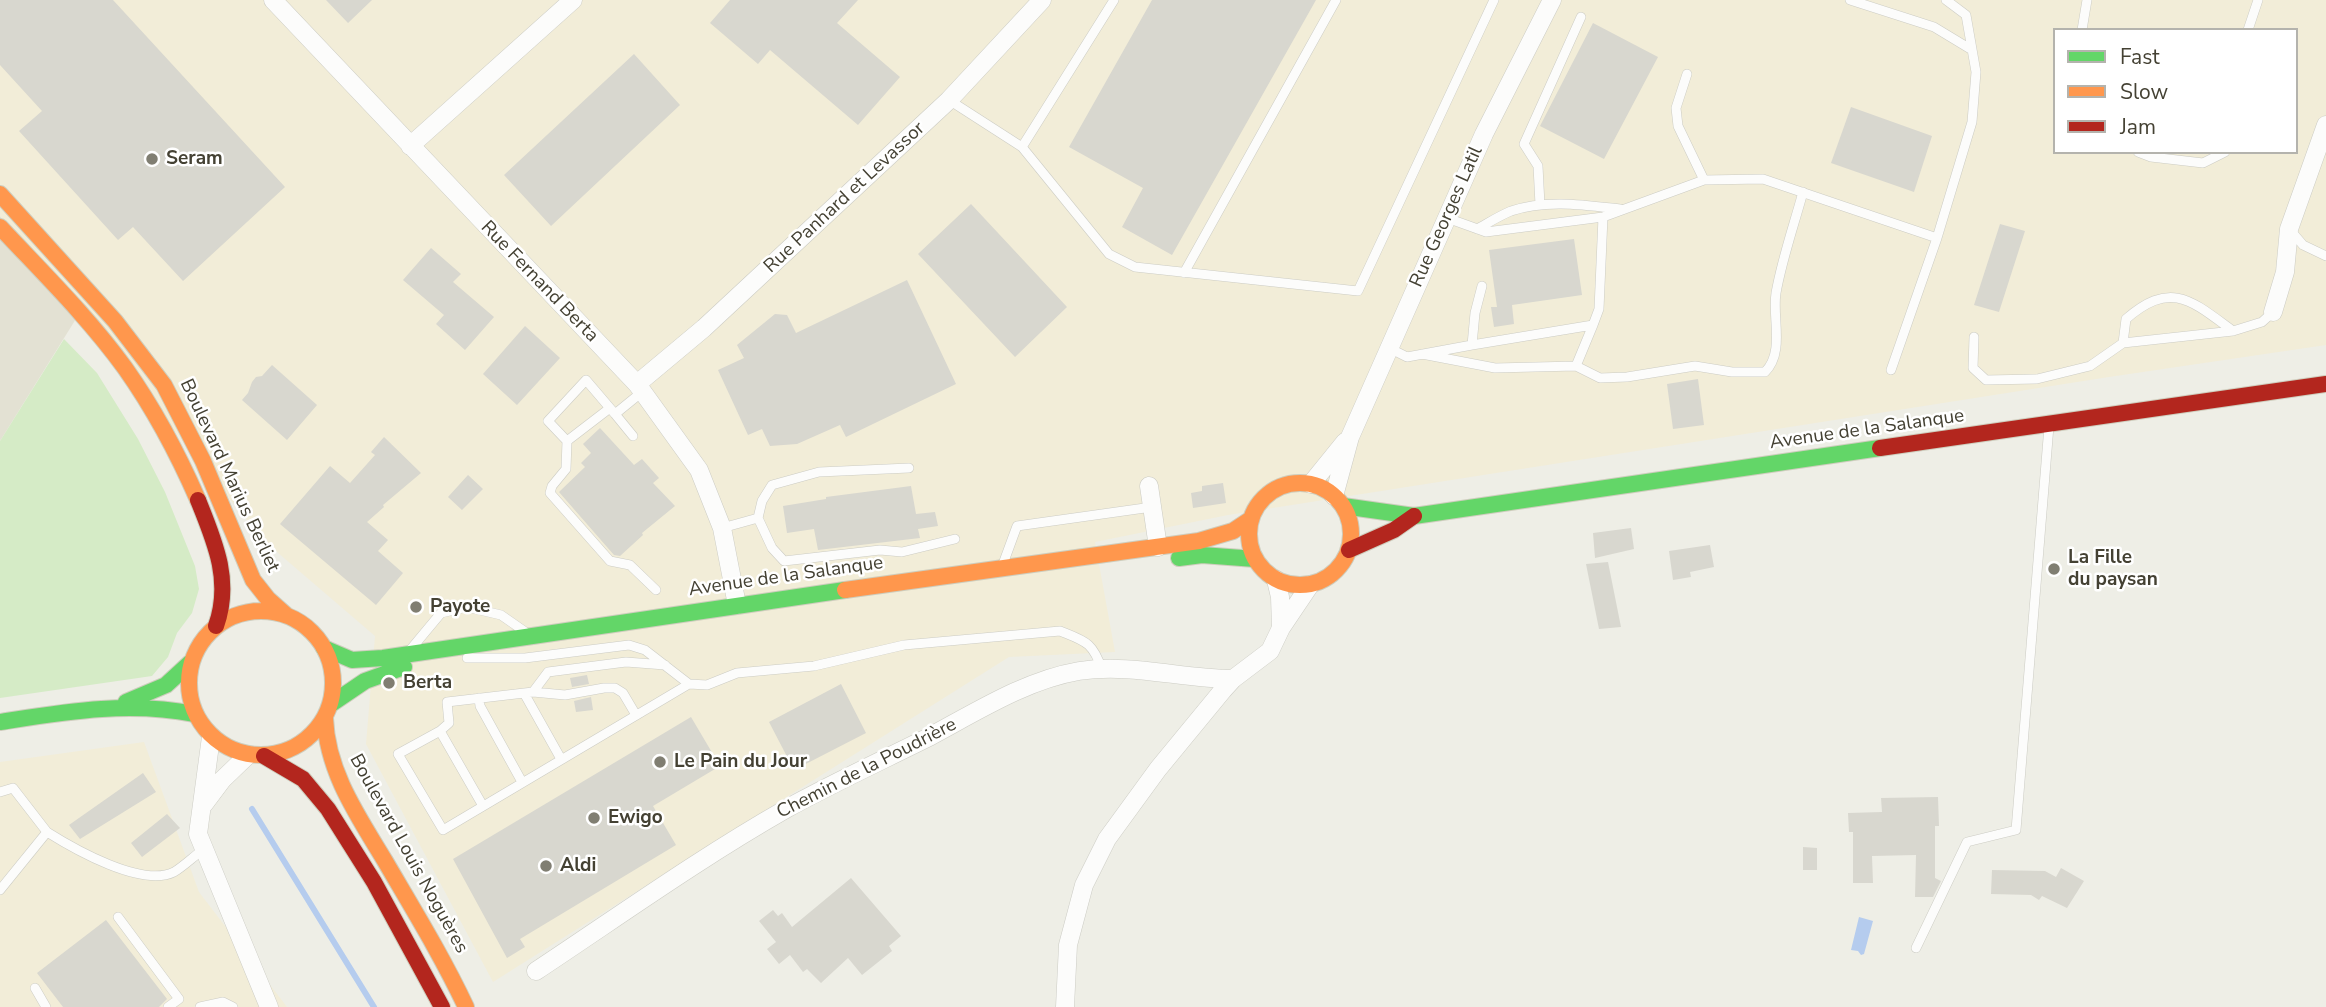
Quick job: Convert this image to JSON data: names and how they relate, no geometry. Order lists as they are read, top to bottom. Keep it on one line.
{"streets":{"main road":["Avenue de la Salanque","Boulevard Marius Berliet","Boulevard Louis Noguères"],"street":["Rue Panhard et Levassor","Rue Georges Latil","Rue Fernand Berta","Chemin de la Poudrière"]},"crossings":[["Rue Panhard et Levassor","Rue Fernand Berta"],["Rue Georges Latil","Avenue de la Salanque"],["Rue Fernand Berta","Avenue de la Salanque"],["Avenue de la Salanque","Boulevard Marius Berliet"],["Avenue de la Salanque","Boulevard Louis Noguères"],["Boulevard Marius Berliet","Boulevard Louis Noguères"]],"places":["Seram","La Fille du paysan","Payote","Berta","Le Pain du Jour","Ewigo","Aldi"],"legend":["Fast","Slow","Jam"]}
